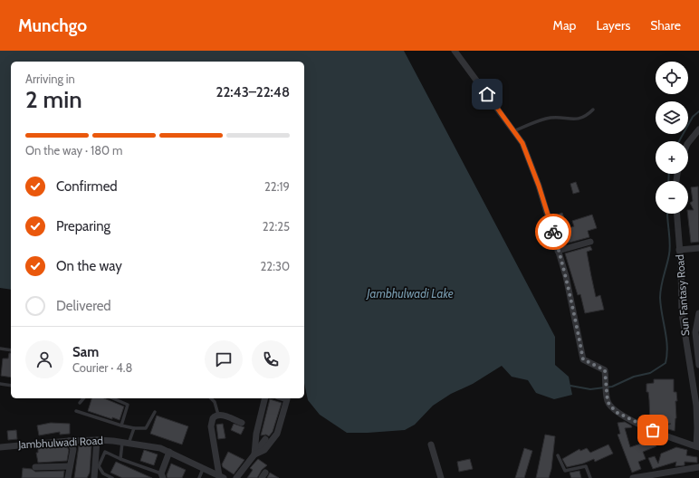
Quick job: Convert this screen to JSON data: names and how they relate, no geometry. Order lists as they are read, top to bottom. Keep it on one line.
{"streets":{"street":["Sun Fantasy Road","Jambhulwadi Road"]},"water":["Jambhulwadi Lake"],"page":{"header":"Munchgo","nav":["Map","Layers","Share"],"map_buttons":["+","−"],"heading":["2 min","Arriving in","22:43–22:48"],"panel":["Sam","Courier · 4.8"],"bar":"On the way · 180 m","list":[["Confirmed","22:19"],["Preparing","22:25"],["On the way","22:30"],"Delivered"]}}
